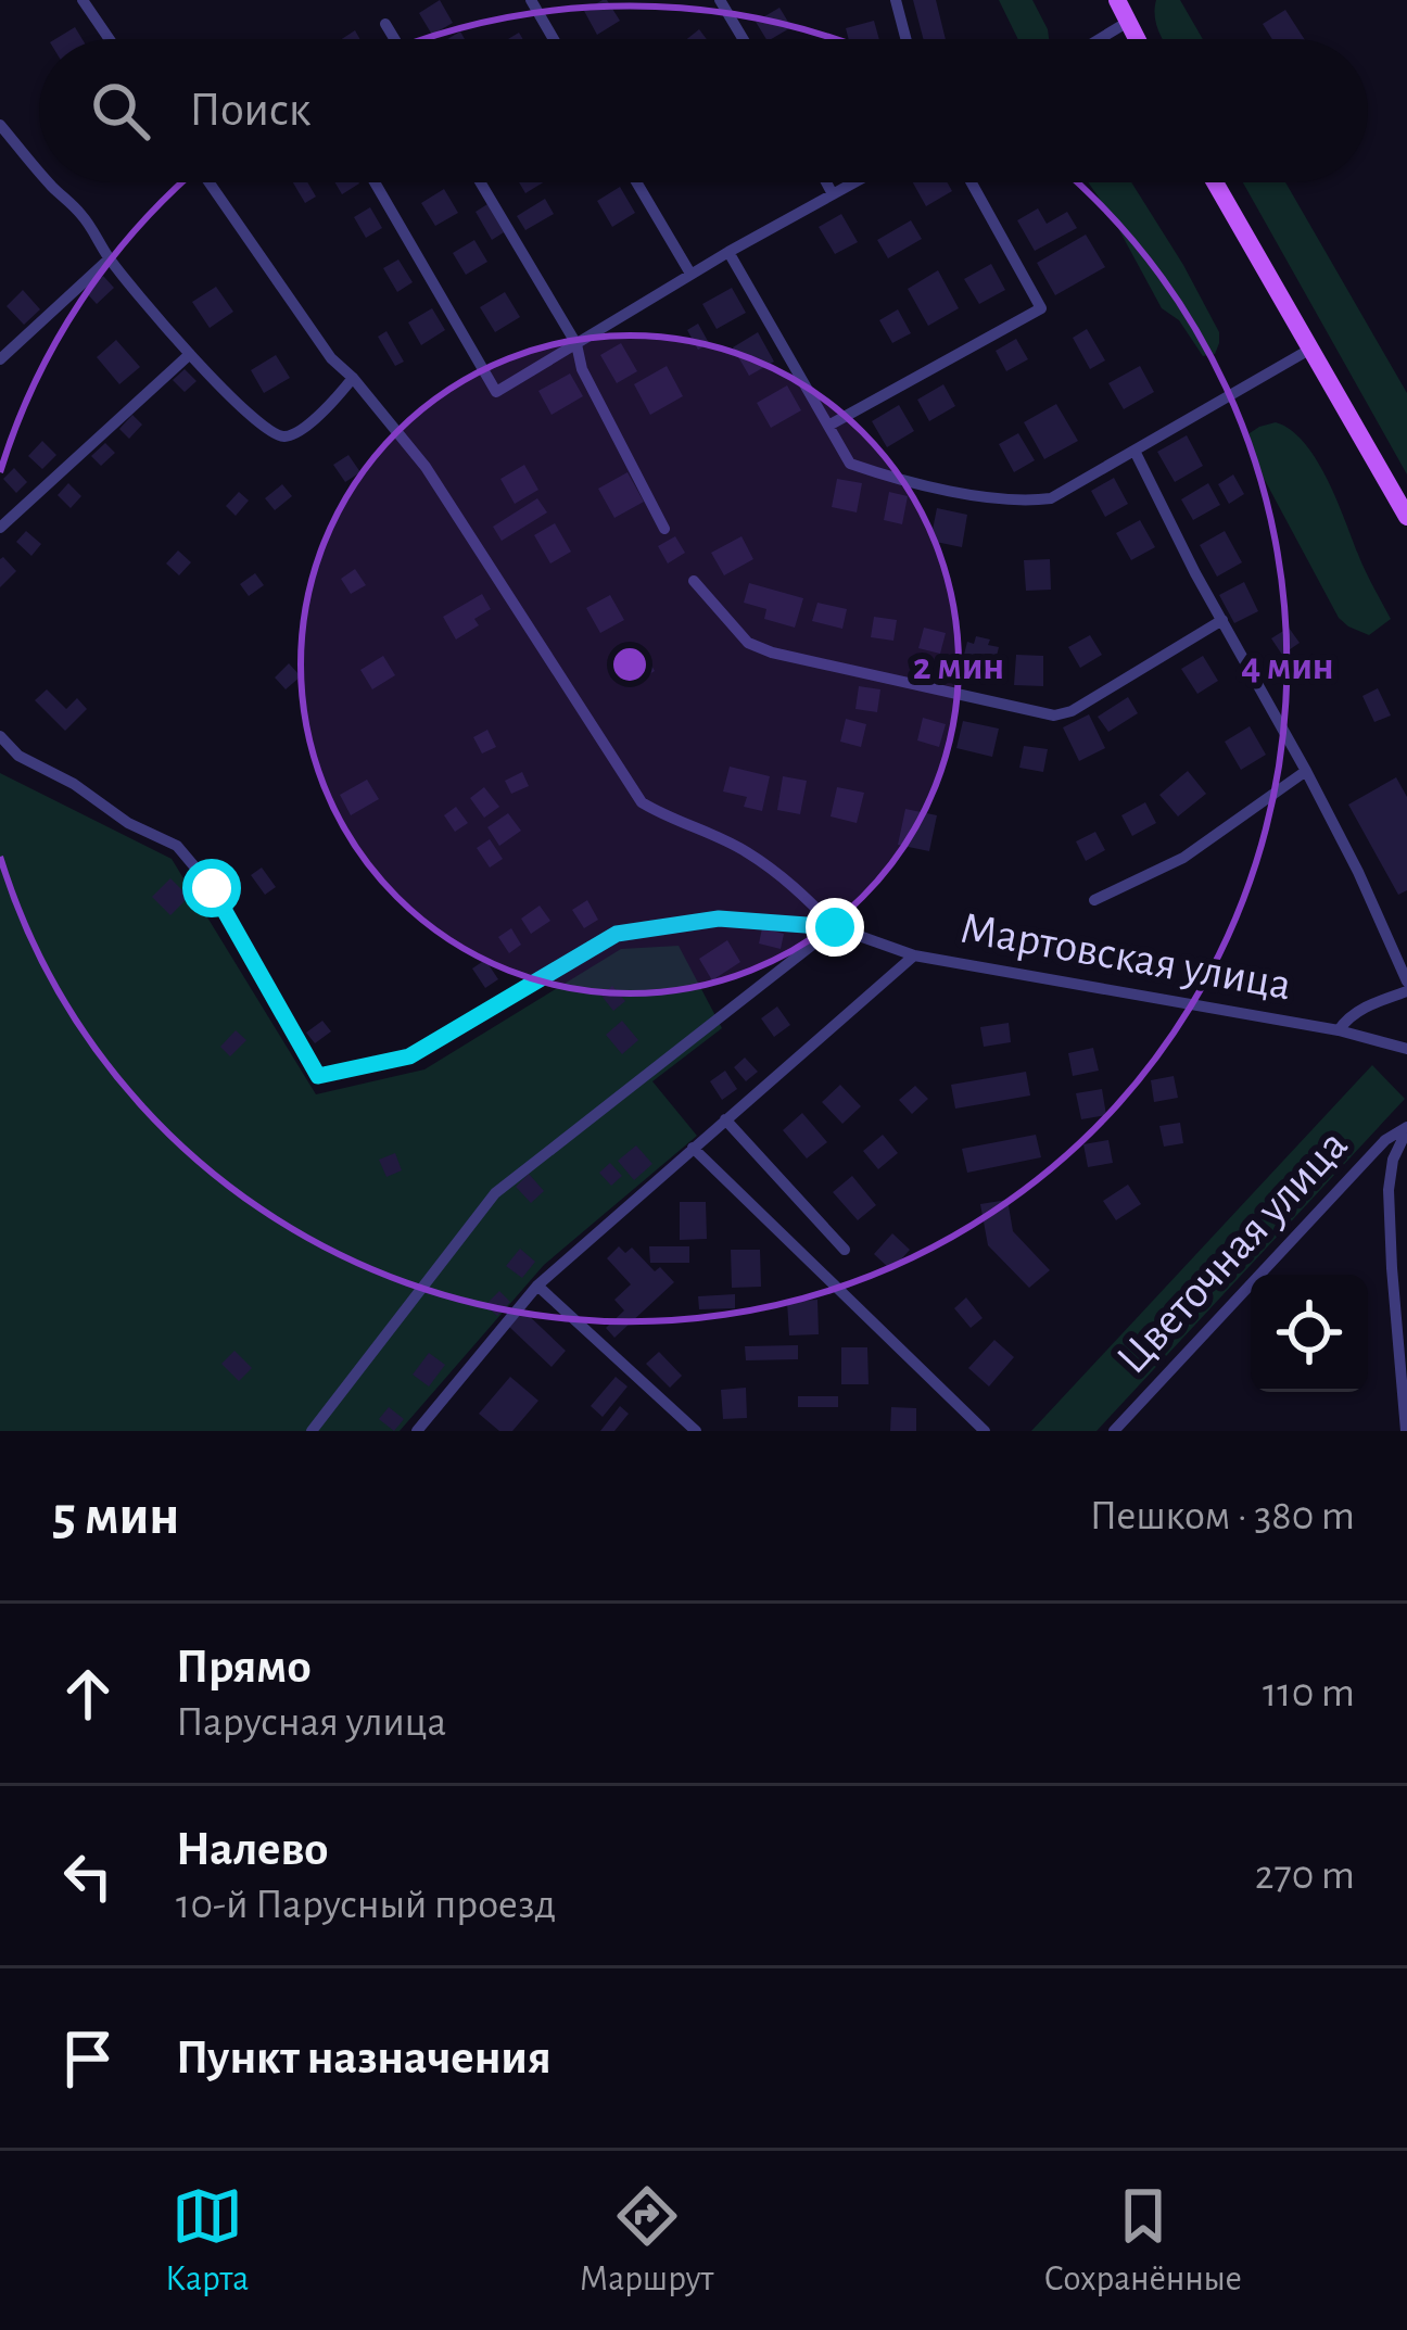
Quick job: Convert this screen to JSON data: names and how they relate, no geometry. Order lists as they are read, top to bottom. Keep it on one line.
{"streets":{"street":["Мартовская улица","Цветочная улица"]},"page":{"search":"Поиск","heading":["5 мин","Пешком · 380 m"],"list":[["Прямо","Парусная улица","110 m"],["Налево","10-й Парусный проезд","270 m"],"Пункт назначения"],"nav":["Карта","Маршрут","Сохранённые"]},"rings":["2 мин","4 мин"]}
